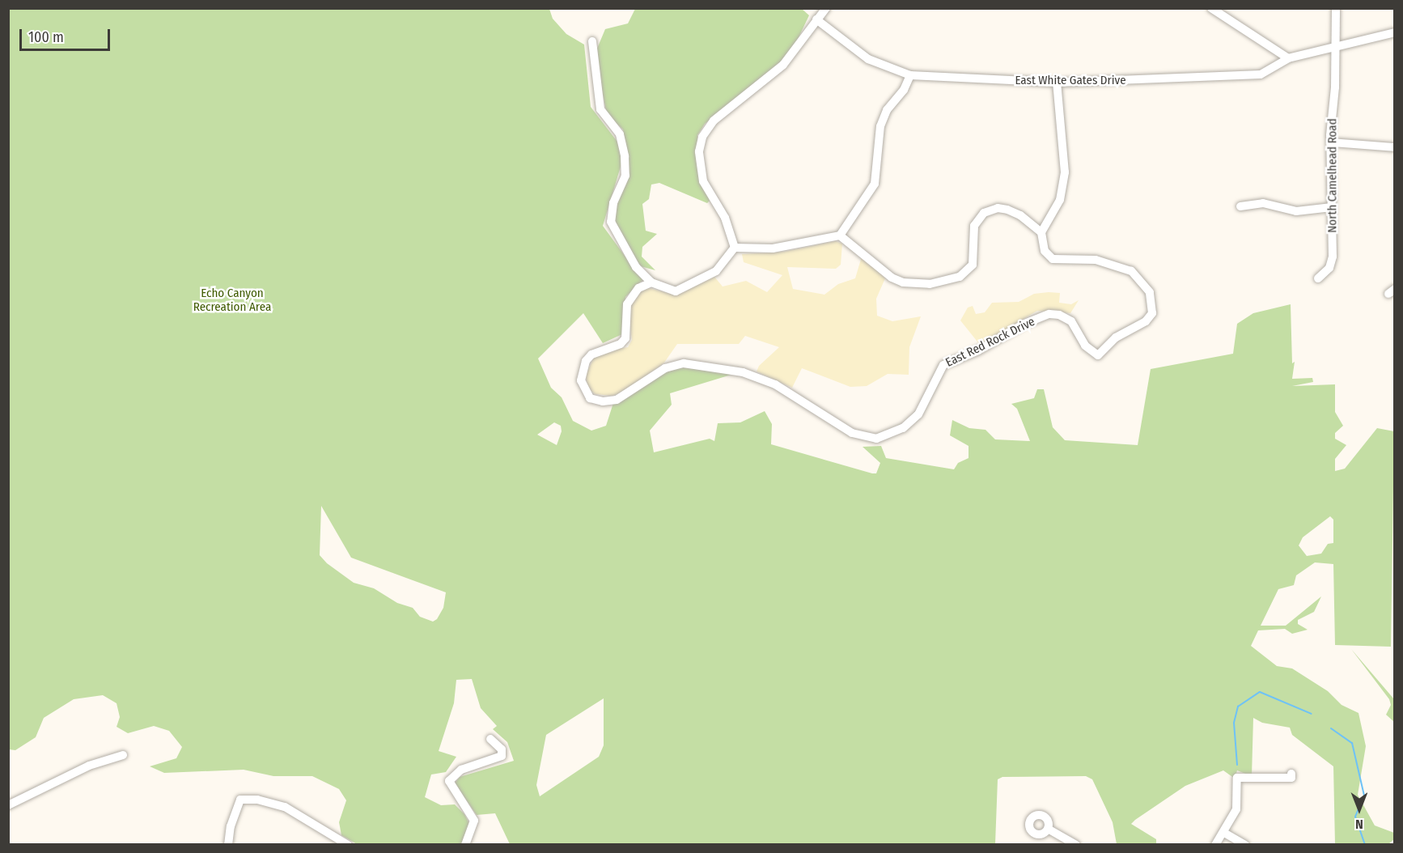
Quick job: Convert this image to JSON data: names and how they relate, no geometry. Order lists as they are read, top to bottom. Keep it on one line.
{"streets":{"street":["East White Gates Drive","North Camelhead Road","East Red Rock Drive"]},"crossings":[["East White Gates Drive","North Camelhead Road"]],"parks":["Echo Canyon Recreation Area"],"scale_bar":"100 m","north":"bottom"}
